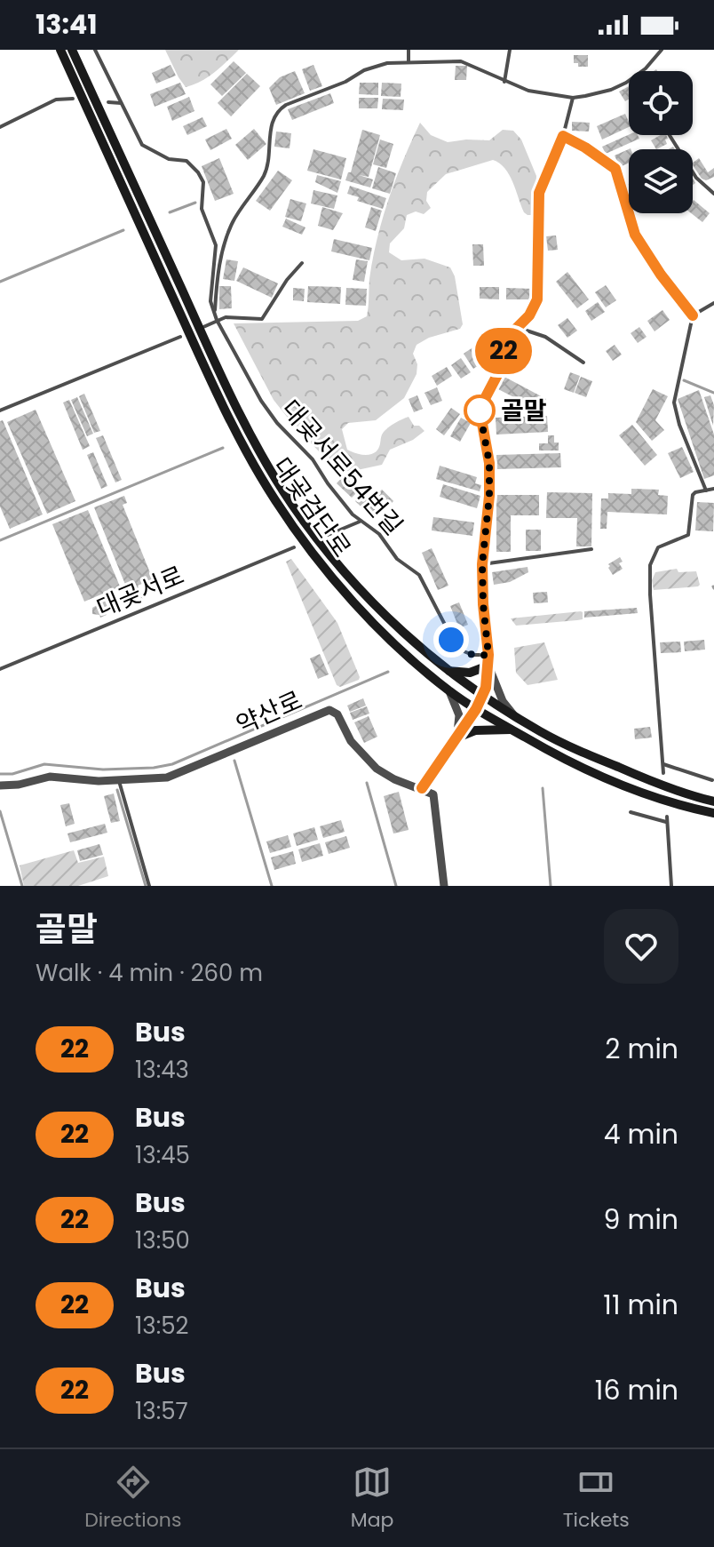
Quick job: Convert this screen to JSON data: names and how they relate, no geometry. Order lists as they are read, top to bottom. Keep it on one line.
{"streets":{"main road":["대곶검단로"],"street":["약산로"],"lane":["대곶서로54번길","대곶서로"]},"places":["골말"],"lines":["bus line 22"],"page":{"status":"13:41","on_map":"22","heading":["골말","Walk · 4 min · 260 m"],"list":[{"mark":"22","name":"Bus","note":"13:43","value":"2 min"},{"mark":"22","name":"Bus","note":"13:45","value":"4 min"},{"mark":"22","name":"Bus","note":"13:50","value":"9 min"},{"mark":"22","name":"Bus","note":"13:52","value":"11 min"},{"mark":"22","name":"Bus","note":"13:57","value":"16 min"}],"tabs":["Directions","Map","Tickets"]}}
